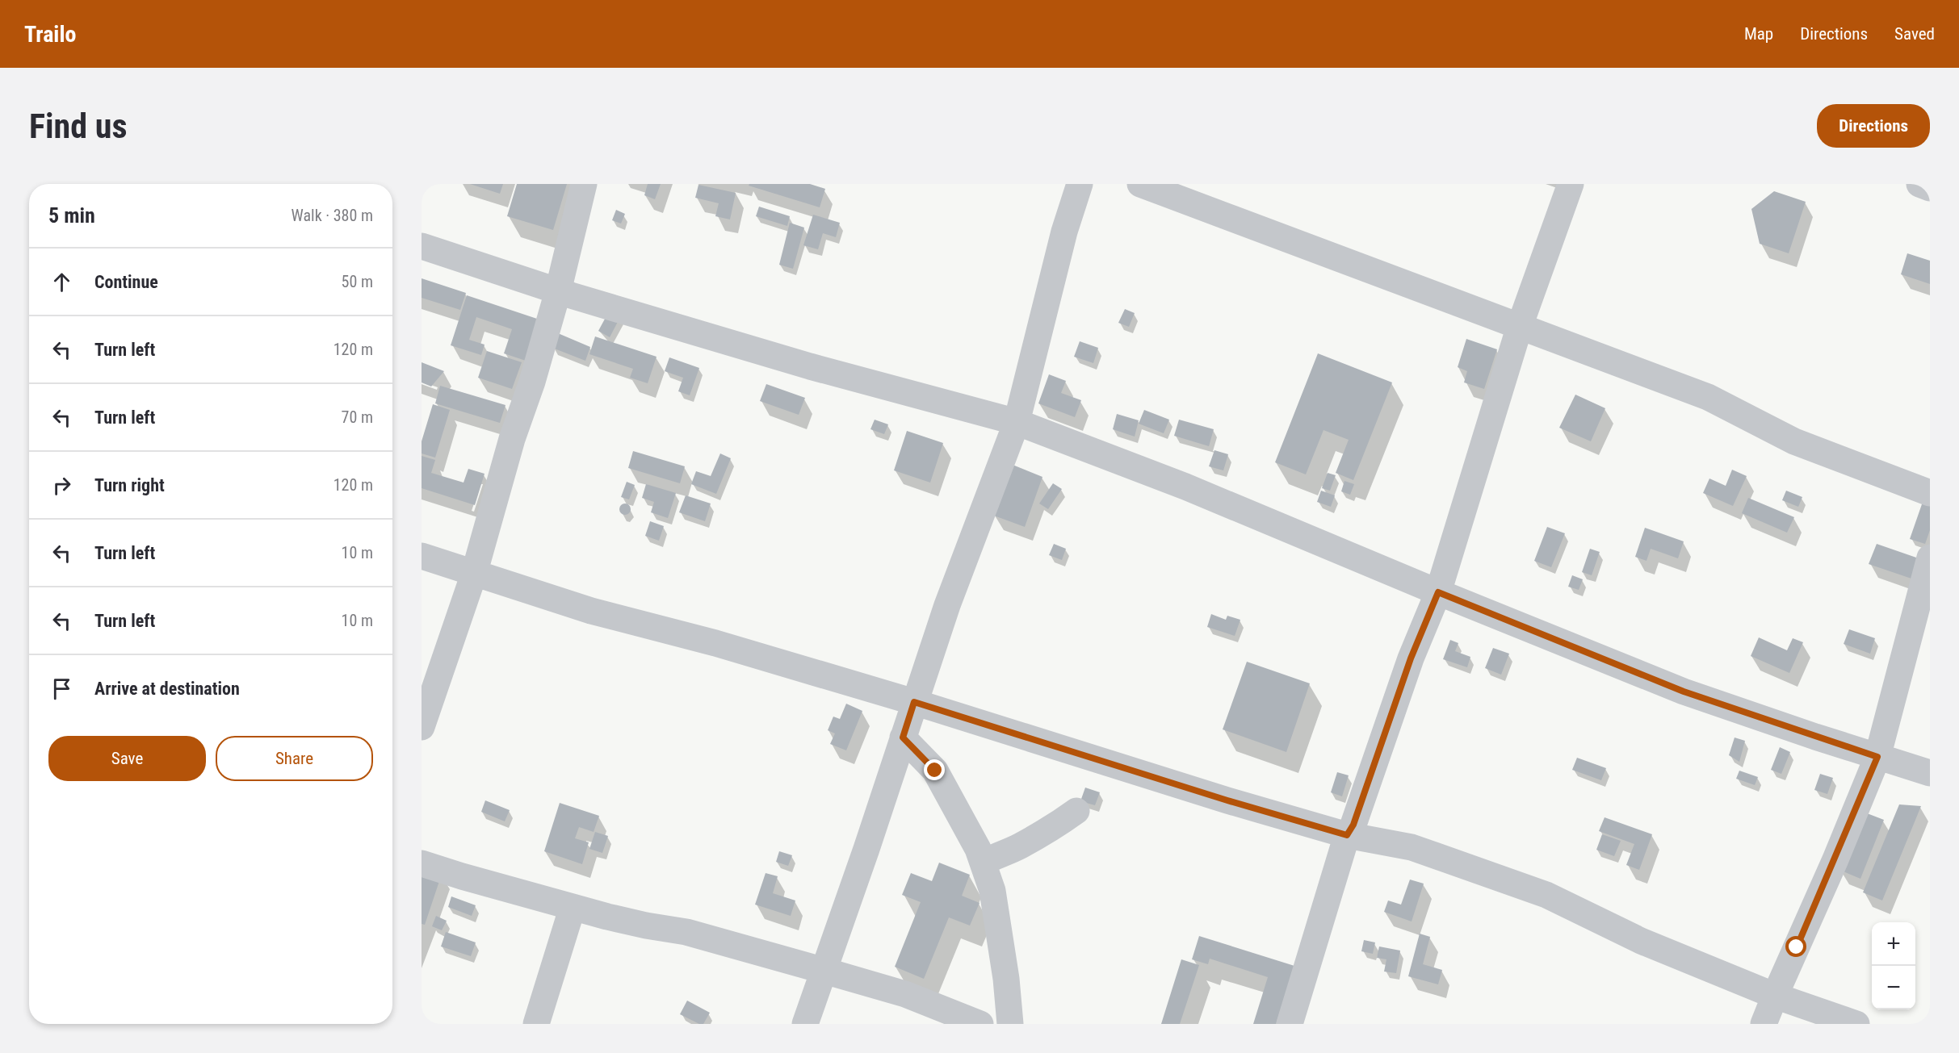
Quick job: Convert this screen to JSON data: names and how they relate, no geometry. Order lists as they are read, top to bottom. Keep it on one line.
{"page":{"header":"Trailo","nav":["Map","Directions","Saved"],"buttons":["Directions",["Save","Share"]],"title":"Find us","heading":["5 min","Walk · 380 m"],"list":[["Continue","50 m"],["Turn left","120 m"],["Turn left","70 m"],["Turn right","120 m"],["Turn left","10 m"],["Turn left","10 m"],"Arrive at destination"],"map_buttons":["+","−"]}}
